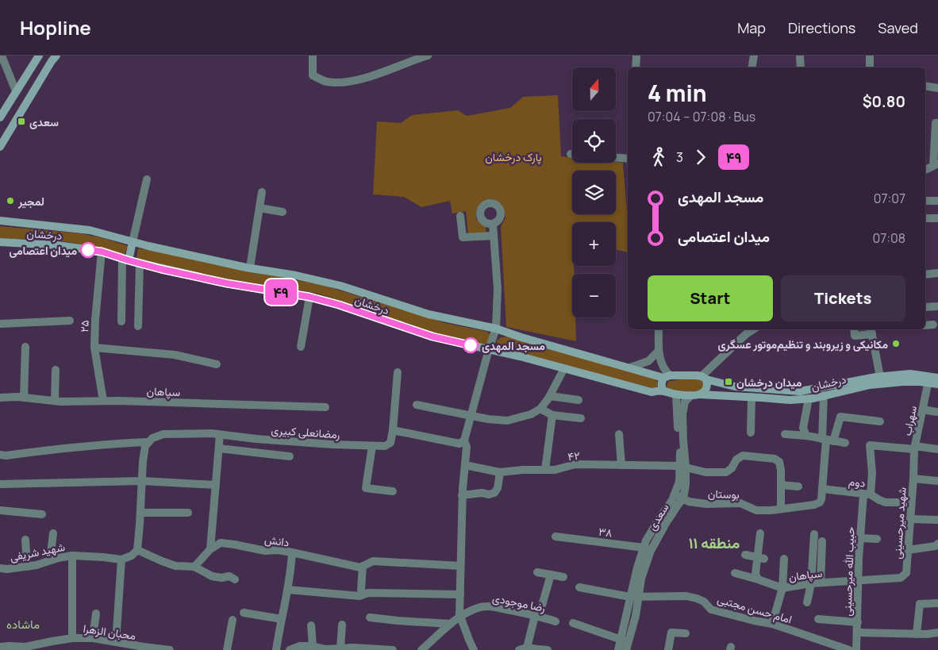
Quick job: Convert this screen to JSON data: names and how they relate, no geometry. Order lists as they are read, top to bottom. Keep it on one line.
{"streets":{"main road":["درخشان"],"street":["۲۵","سپاهان","سهراب","رمضانعلی کبیری","۴۲","دوم","بوستان","سعدی","شهید میرحسینی","۳۸","دانش","شهید شریفی","حبیب الله میرحسینی","رضا موجودی","امام حسن مجتبی","محبان الزهرا"]},"crossings":[["درخشان","۲۵"],["درخشان","سهراب"],["۲۵","سپاهان"],["سپاهان","شهید میرحسینی"],["سپاهان","حبیب الله میرحسینی"],["سهراب","شهید میرحسینی"],["سهراب","حبیب الله میرحسینی"],["۴۲","سعدی"],["دوم","بوستان"],["دوم","شهید میرحسینی"],["دوم","حبیب الله میرحسینی"],["بوستان","سعدی"],["سعدی","۳۸"],["سعدی","امام حسن مجتبی"],["شهید میرحسینی","حبیب الله میرحسینی"]],"districts":["منطقه ۱۱","ماشاده"],"parks":["پارک درخشان"],"places":{"transit":["سعدی","میدان درخشان"],"other":["لمجیر","میدان اعتصامی","مکانیکی و زیروبند و تنظیم‌موتور عسگری","مسجد المهدی"]},"lines":["bus line ۴۹"],"north":"top","page":{"header":"Hopline","nav":["Map","Directions","Saved"],"on_map":"۴۹","map_buttons":["+","−"],"heading":["4 min","07:04 – 07:08 · Bus","$0.80"],"legs":["3","۴۹"],"list":[{"name":"مسجد المهدی","value":"07:07"},{"name":"میدان اعتصامی","value":"07:08"}],"buttons":["Start","Tickets"]}}
